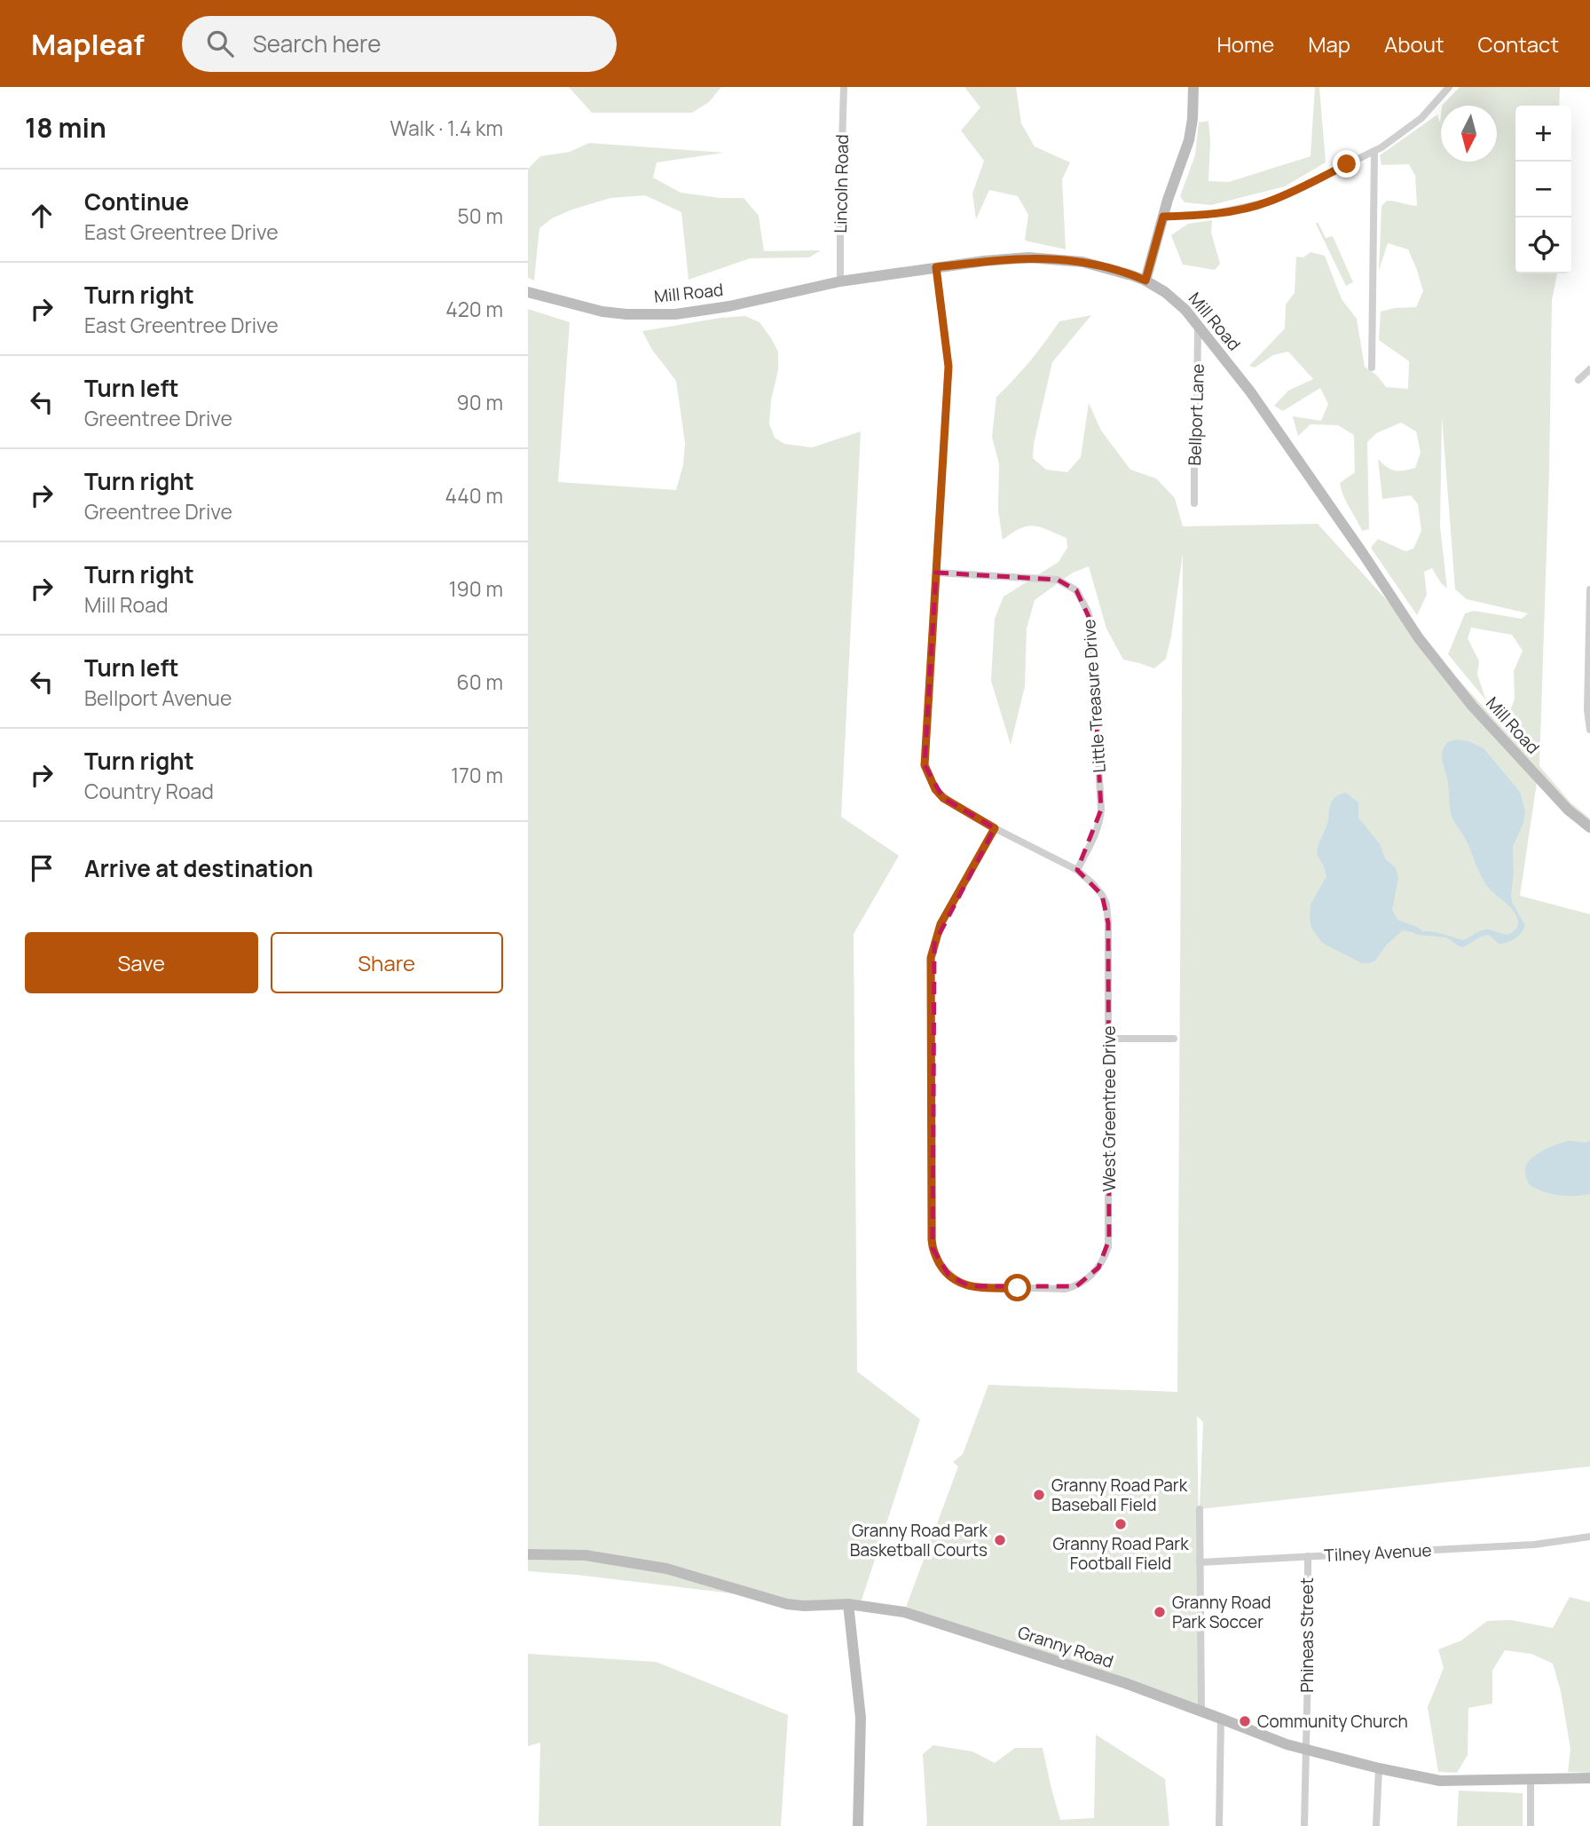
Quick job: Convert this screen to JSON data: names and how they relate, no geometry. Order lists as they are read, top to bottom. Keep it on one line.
{"streets":{"main road":["Mill Road","Granny Road"],"street":["Lincoln Road","Bellport Lane","Little Treasure Drive","West Greentree Drive","Tilney Avenue","Phineas Street"]},"crossings":[["Lincoln Road","Mill Road"],["Mill Road","Bellport Lane"],["Mill Road","West Greentree Drive"],["Little Treasure Drive","West Greentree Drive"],["Tilney Avenue","Phineas Street"],["Phineas Street","Granny Road"]],"places":["Granny Road Park Baseball Field","Granny Road Park Football Field","Granny Road Park Basketball Courts","Granny Road Park Soccer","Community Church"],"north":"bottom","page":{"header":"Mapleaf","search":"Search here","nav":["Home","Map","About","Contact"],"heading":["18 min","Walk · 1.4 km"],"map_buttons":["+","−"],"list":[["Continue","East Greentree Drive","50 m"],["Turn right","East Greentree Drive","420 m"],["Turn left","Greentree Drive","90 m"],["Turn right","Greentree Drive","440 m"],["Turn right","Mill Road","190 m"],["Turn left","Bellport Avenue","60 m"],["Turn right","Country Road","170 m"],"Arrive at destination"],"buttons":["Save","Share"]}}
